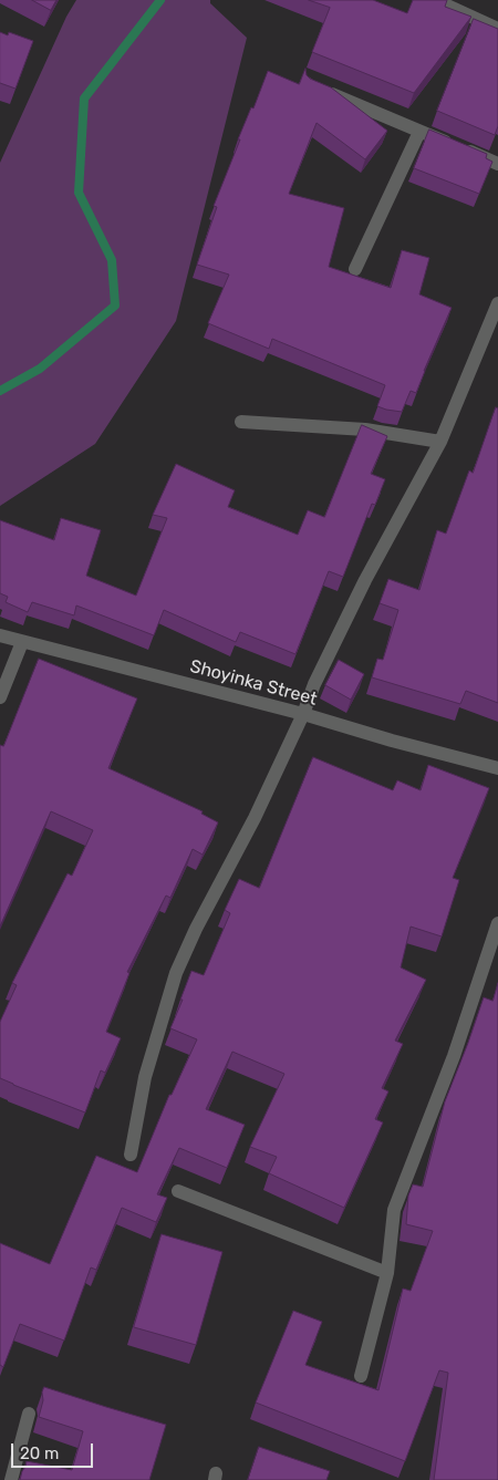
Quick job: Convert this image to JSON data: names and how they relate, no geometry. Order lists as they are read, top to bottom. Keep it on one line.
{"streets":{"street":["Shoyinka Street"]},"scale_bar":"20 m"}
